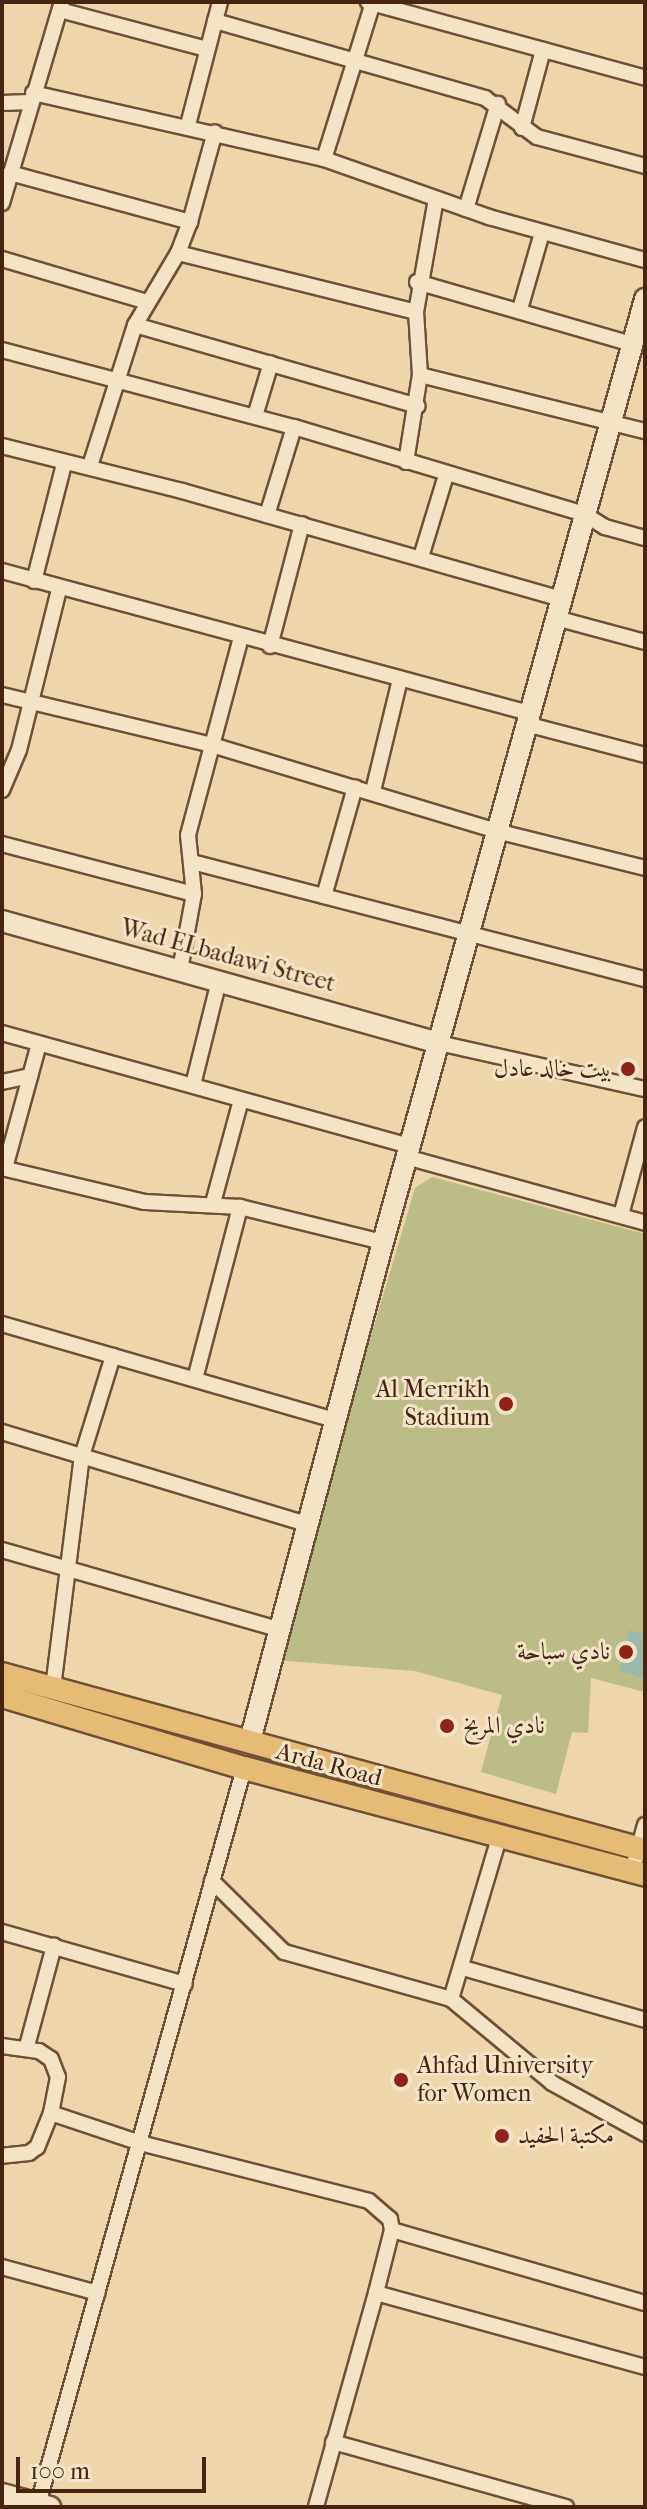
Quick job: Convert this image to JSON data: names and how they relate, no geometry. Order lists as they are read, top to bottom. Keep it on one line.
{"streets":{"main road":["Arda Road"],"street":["Wad ELbadawi Street"]},"places":["بيت خالد عادل","Al Merrikh Stadium","نادي سباحة","نادي المريخ","Ahfad University for Women","مكتبة الحفيد"],"scale_bar":"100 m"}
